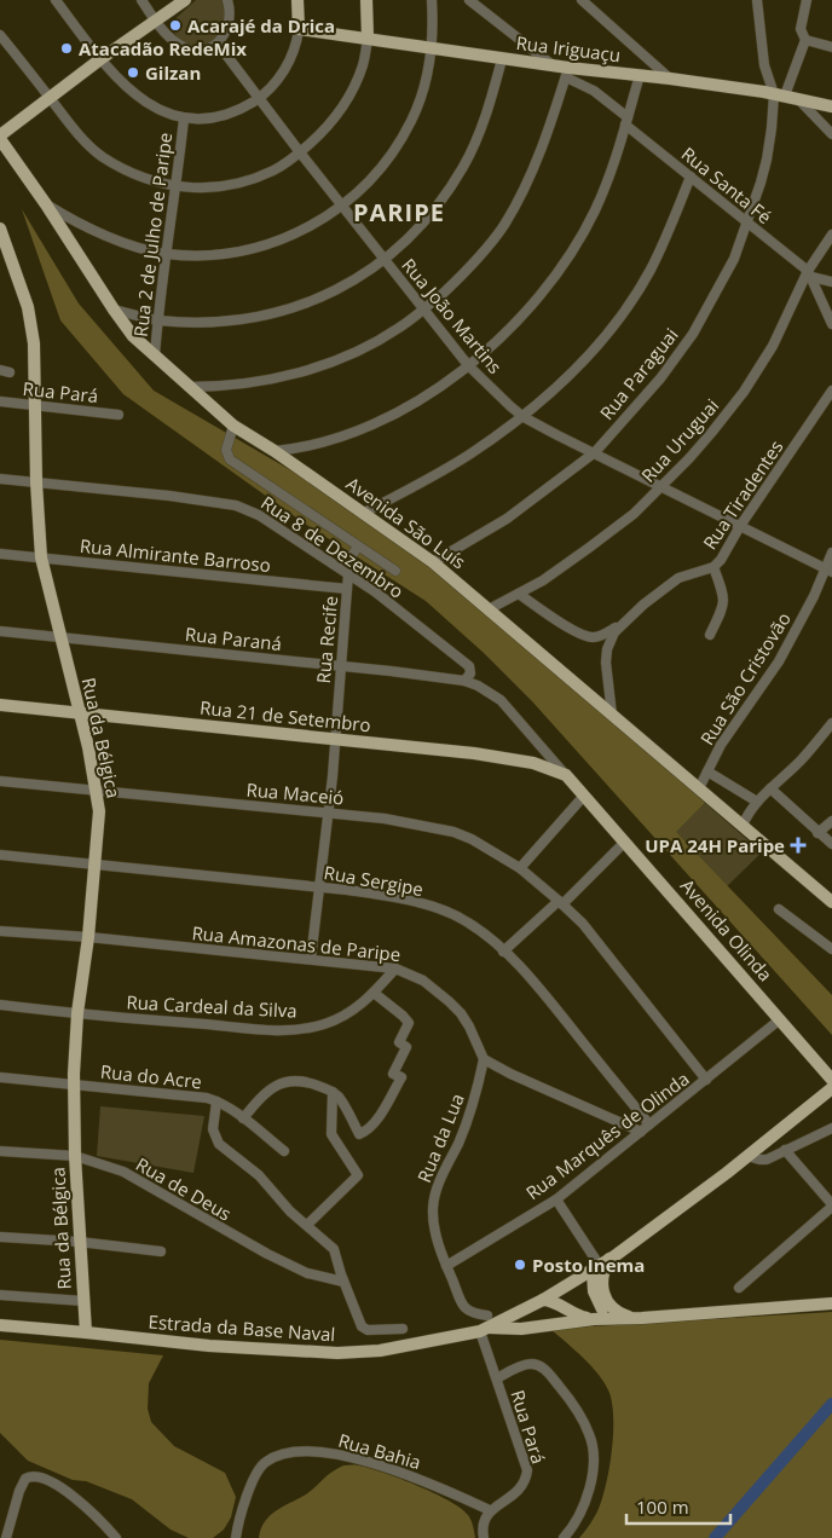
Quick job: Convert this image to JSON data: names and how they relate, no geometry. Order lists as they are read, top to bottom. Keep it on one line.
{"streets":{"main road":["Rua Iriguaçu","Avenida São Luís","Rua 21 de Setembro","Rua da Bélgica","Avenida Olinda","Estrada da Base Naval"],"street":["Rua Santa Fé","Rua 2 de Julho de Paripe","Rua João Martins","Rua Paraguai","Rua Pará","Rua Uruguai","Rua Tiradentes","Rua 8 de Dezembro","Rua Almirante Barroso","Rua Paraná","Rua Recife","Rua São Cristovão","Rua Maceió","Rua Sergipe","Rua Amazonas de Paripe","Rua Cardeal da Silva","Rua do Acre","Rua Marquês de Olinda","Rua da Lua","Rua de Deus","Rua Bahia"]},"crossings":[["Rua Iriguaçu","Rua Santa Fé"],["Rua Iriguaçu","Rua Paraguai"],["Rua Santa Fé","Rua Paraguai"],["Rua Santa Fé","Rua Uruguai"],["Rua 2 de Julho de Paripe","Avenida São Luís"],["Rua João Martins","Rua Paraguai"],["Rua João Martins","Rua Uruguai"],["Rua João Martins","Rua Tiradentes"],["Rua João Martins","Rua São Cristovão"],["Rua Paraguai","Avenida São Luís"],["Rua Pará","Rua da Bélgica"],["Rua Pará","Rua da Lua"],["Rua Pará","Estrada da Base Naval"],["Rua Pará","Rua Bahia"],["Rua Uruguai","Avenida São Luís"],["Rua Tiradentes","Avenida São Luís"],["Avenida São Luís","Rua São Cristovão"],["Rua 8 de Dezembro","Rua Paraná"],["Rua 8 de Dezembro","Rua Recife"],["Rua 8 de Dezembro","Rua da Bélgica"],["Rua 8 de Dezembro","Avenida Olinda"],["Rua Almirante Barroso","Rua Recife"],["Rua Almirante Barroso","Rua da Bélgica"],["Rua Paraná","Rua Recife"],["Rua Paraná","Rua da Bélgica"],["Rua Paraná","Avenida Olinda"],["Rua Recife","Rua 21 de Setembro"],["Rua Recife","Rua Maceió"],["Rua Recife","Rua Sergipe"],["Rua Recife","Rua Amazonas de Paripe"],["Rua 21 de Setembro","Rua da Bélgica"],["Rua 21 de Setembro","Avenida Olinda"],["Rua da Bélgica","Rua Maceió"],["Rua da Bélgica","Rua Sergipe"],["Rua da Bélgica","Rua Amazonas de Paripe"],["Rua da Bélgica","Rua Cardeal da Silva"],["Rua da Bélgica","Rua do Acre"],["Rua da Bélgica","Rua de Deus"],["Rua da Bélgica","Estrada da Base Naval"],["Rua Maceió","Rua Marquês de Olinda"],["Rua Sergipe","Rua Marquês de Olinda"],["Avenida Olinda","Rua Marquês de Olinda"],["Rua Amazonas de Paripe","Rua Cardeal da Silva"],["Rua Amazonas de Paripe","Rua da Lua"],["Rua Marquês de Olinda","Rua da Lua"],["Rua da Lua","Estrada da Base Naval"]],"districts":["PARIPE"],"places":{"other":["Acarajé da Drica","Atacadão RedeMix","Gilzan","Posto Inema"],"health":["UPA 24H Paripe"]},"scale_bar":"100 m"}
